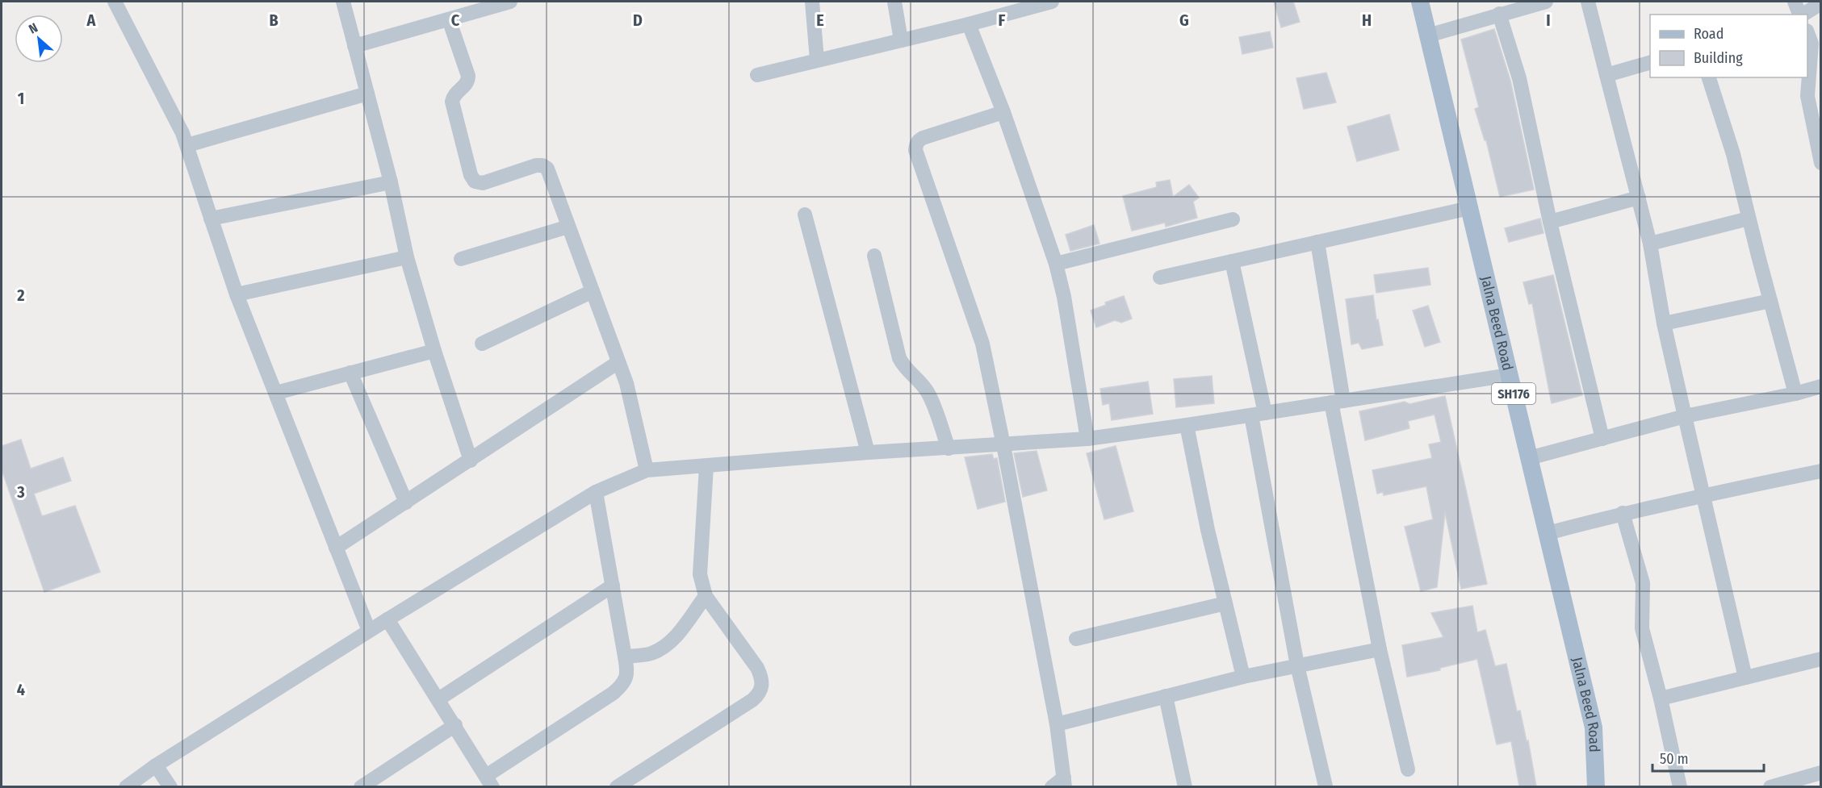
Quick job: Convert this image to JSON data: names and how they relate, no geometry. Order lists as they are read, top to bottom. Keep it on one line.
{"streets":{"main road":["Jalna Beed Road","SH176"]},"legend":["Road","Building"],"scale_bar":"50 m","north":"top left","grid":{"columns":["A","B","C","D","E","F","G","H","I"],"rows":["1","2","3","4"]}}
